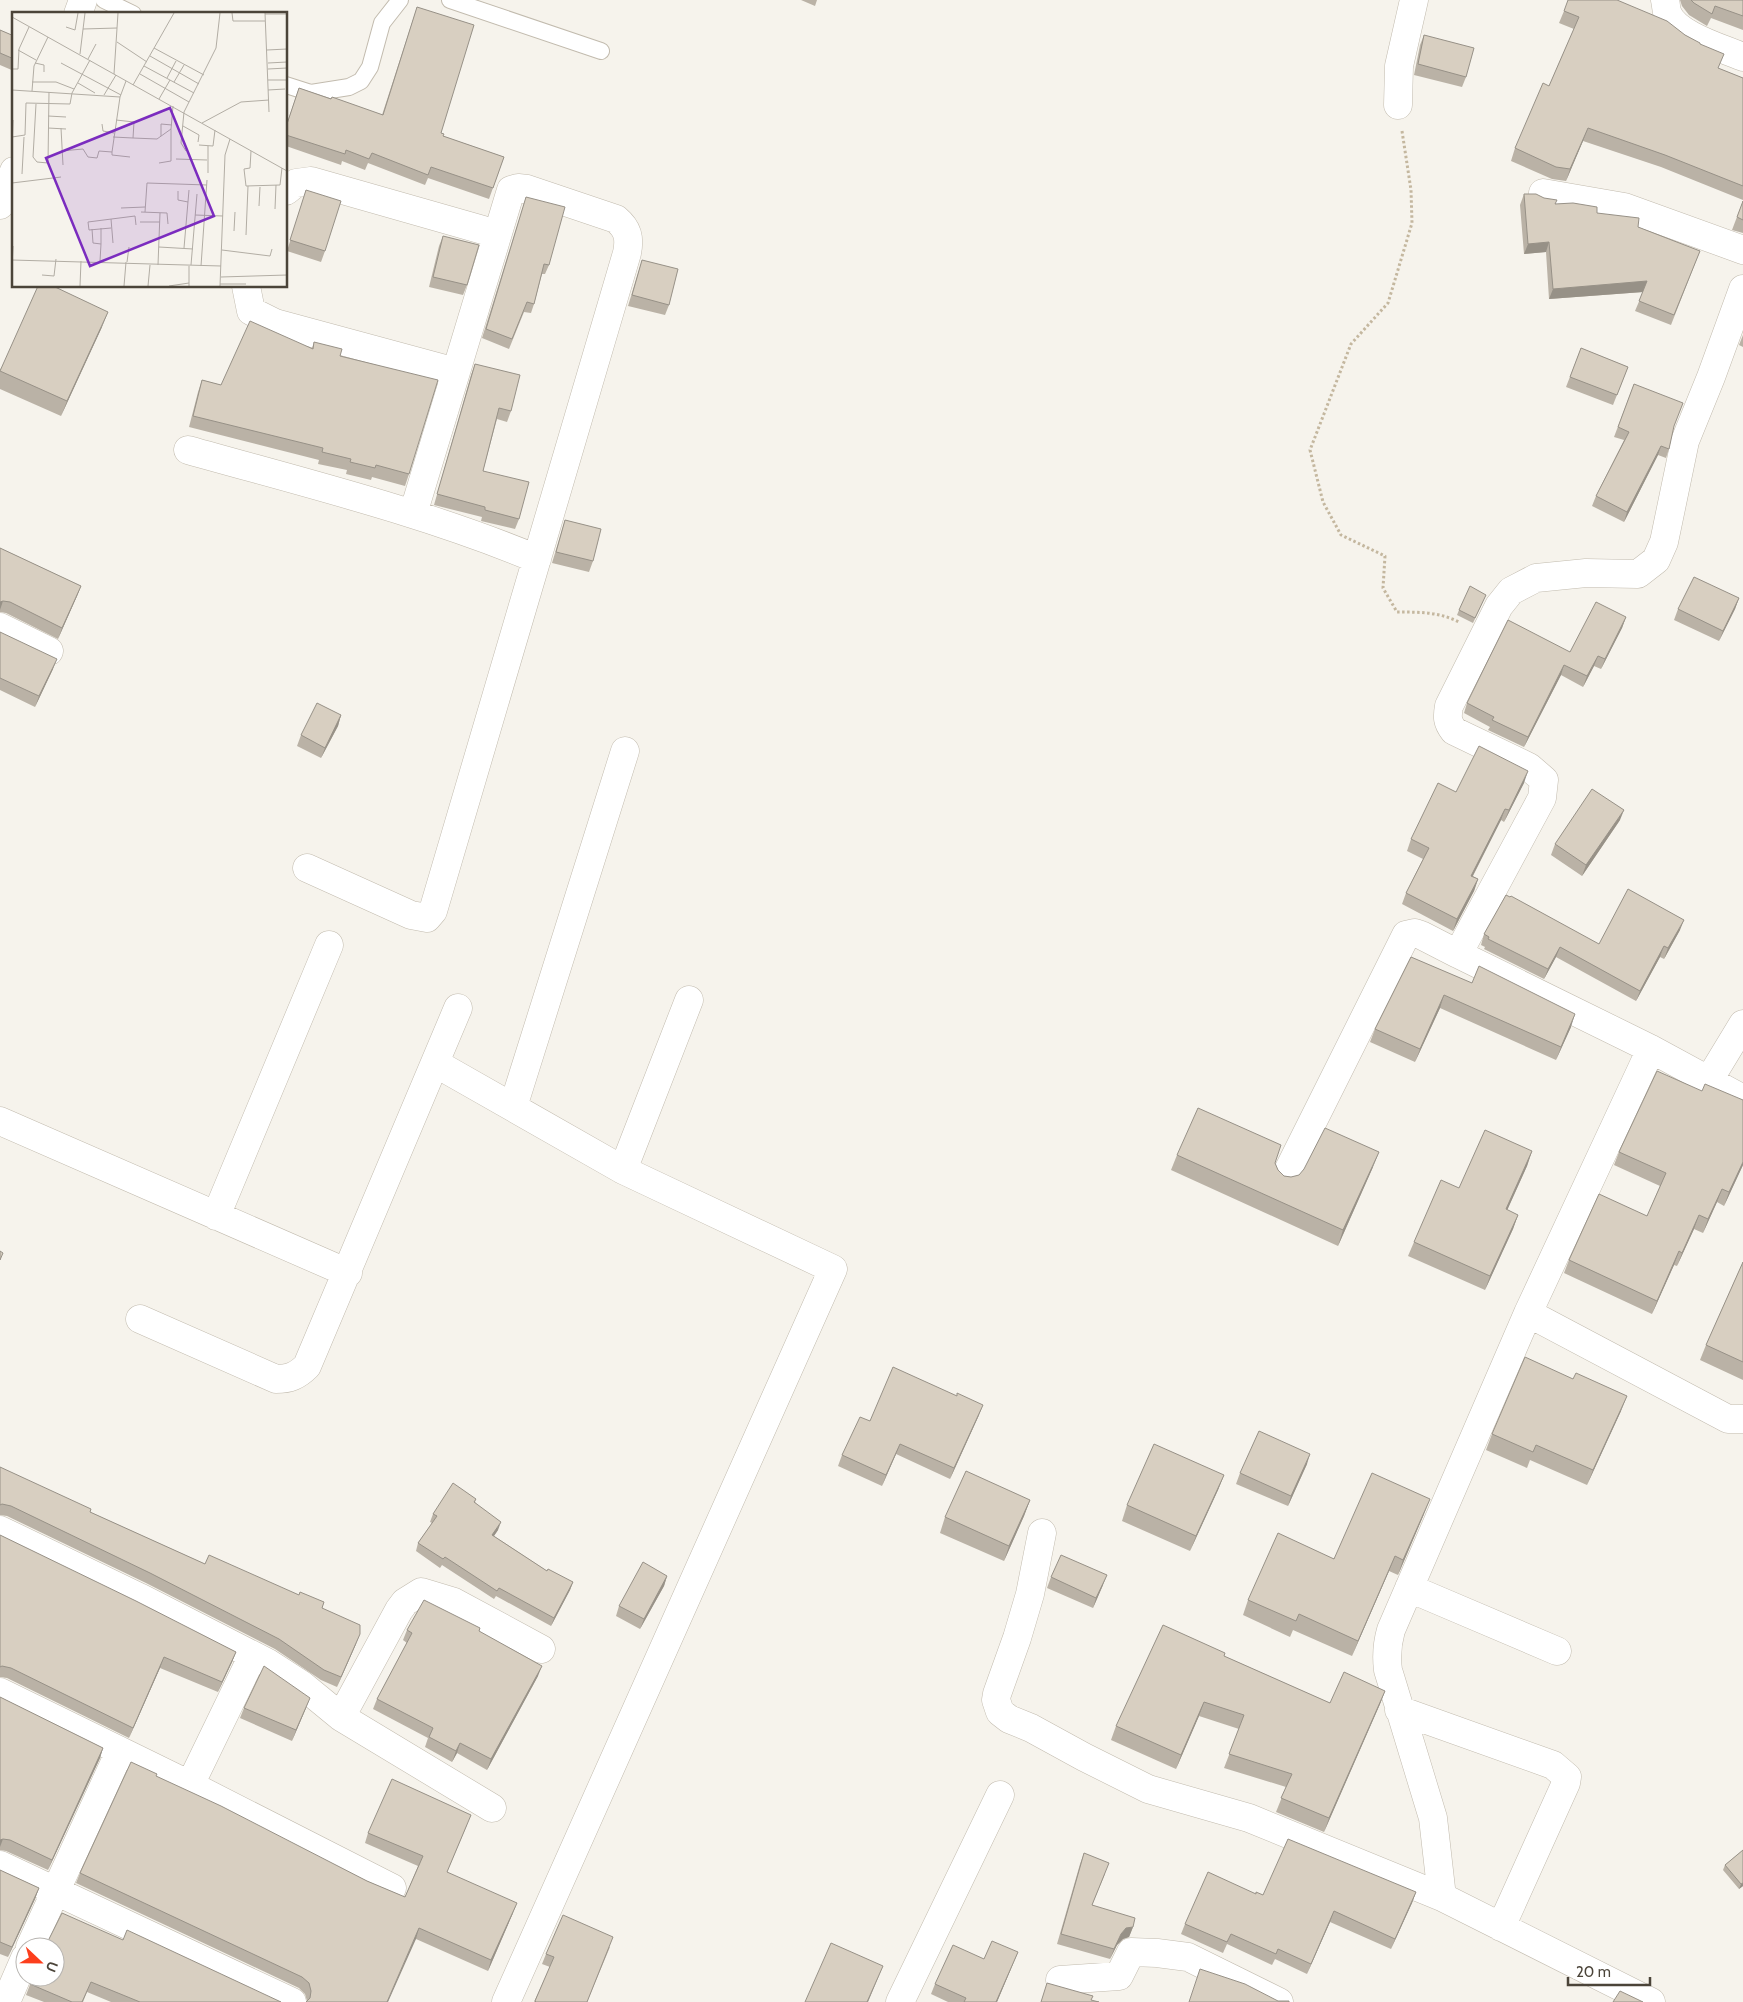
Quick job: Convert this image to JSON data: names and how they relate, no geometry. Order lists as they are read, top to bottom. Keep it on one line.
{"scale_bar":"20 m","north":"right"}
